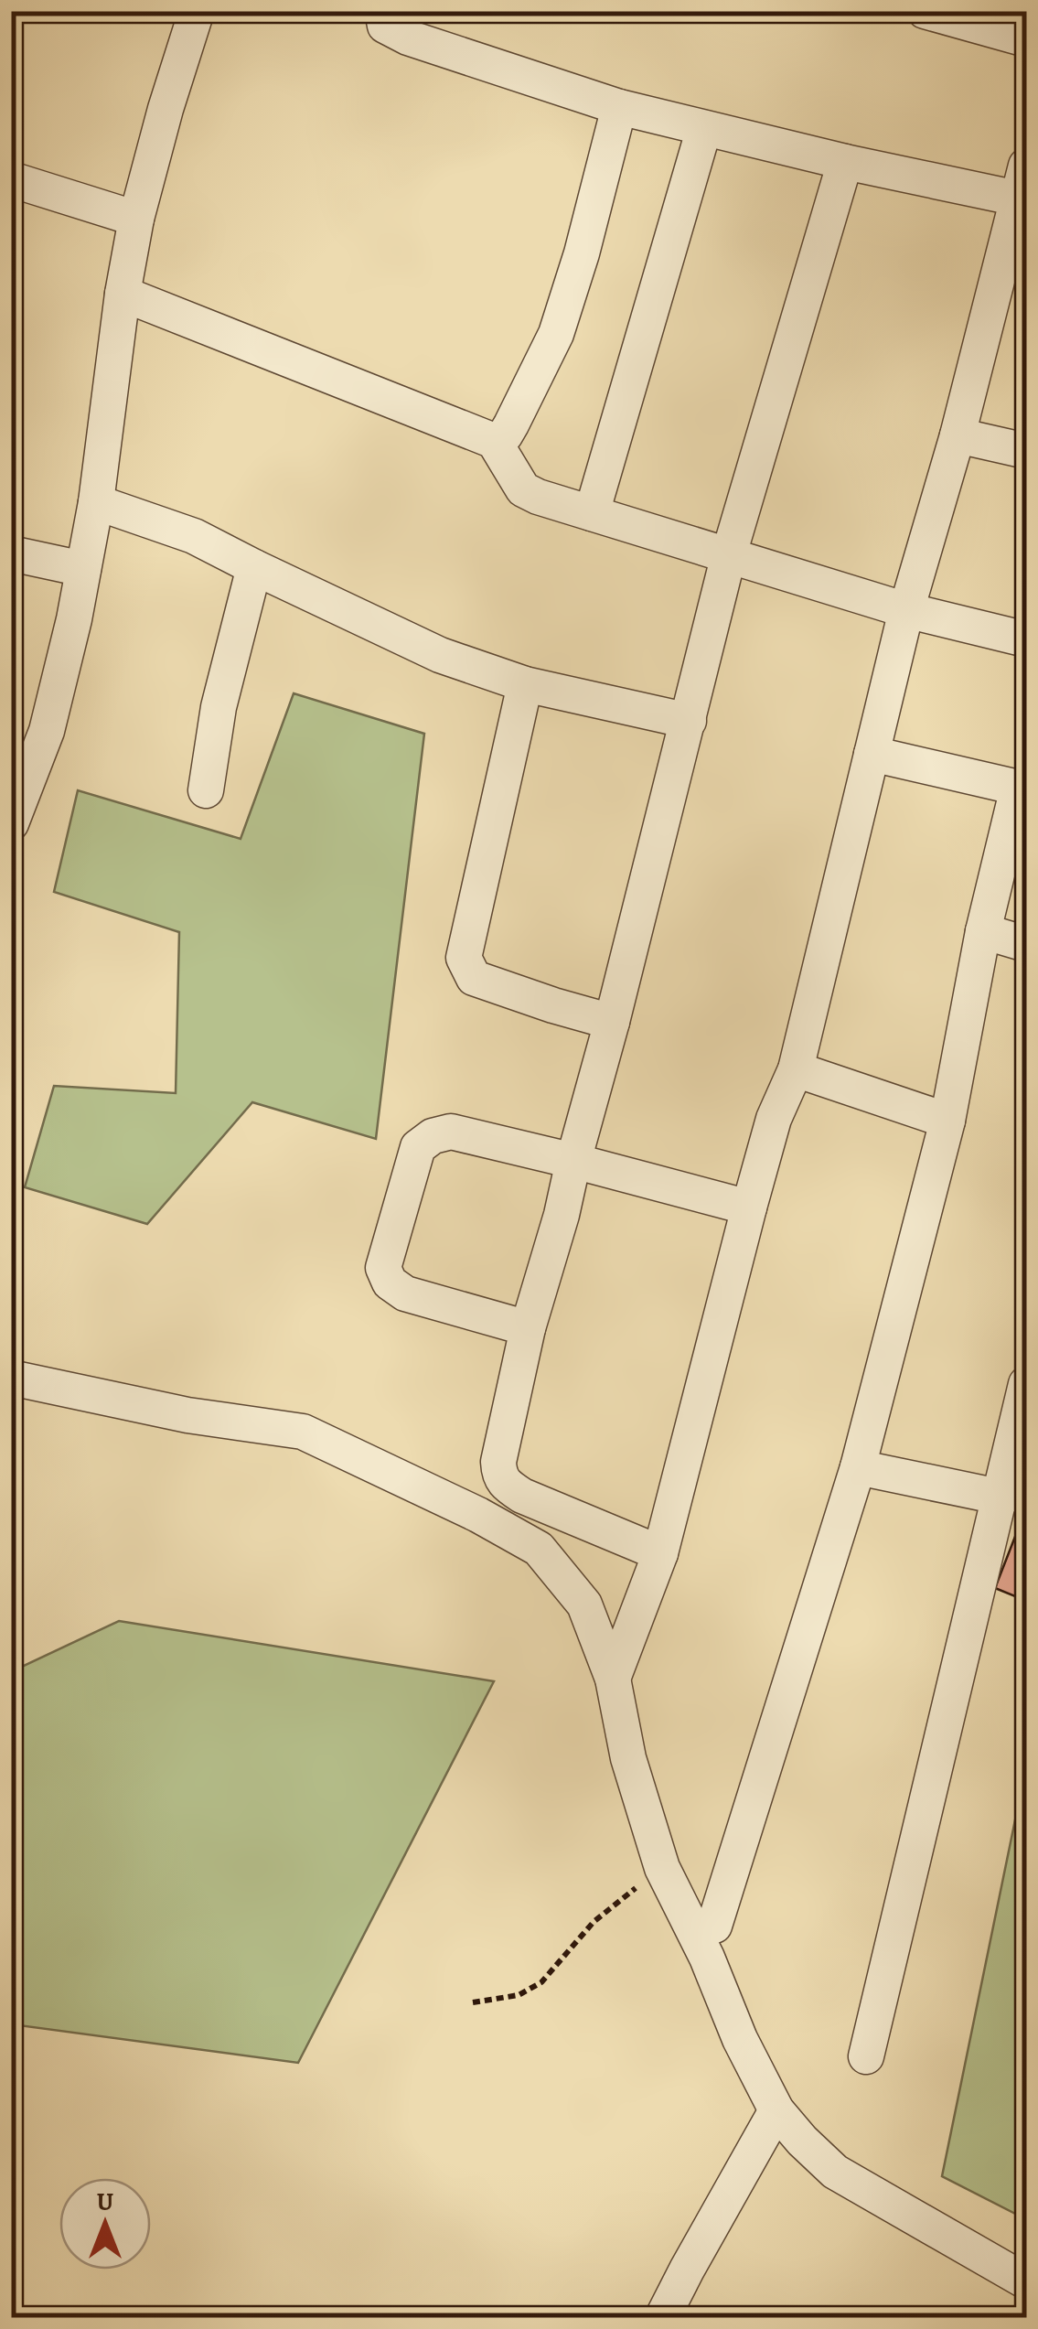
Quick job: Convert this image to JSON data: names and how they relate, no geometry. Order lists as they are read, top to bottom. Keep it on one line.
{"north":"top"}
